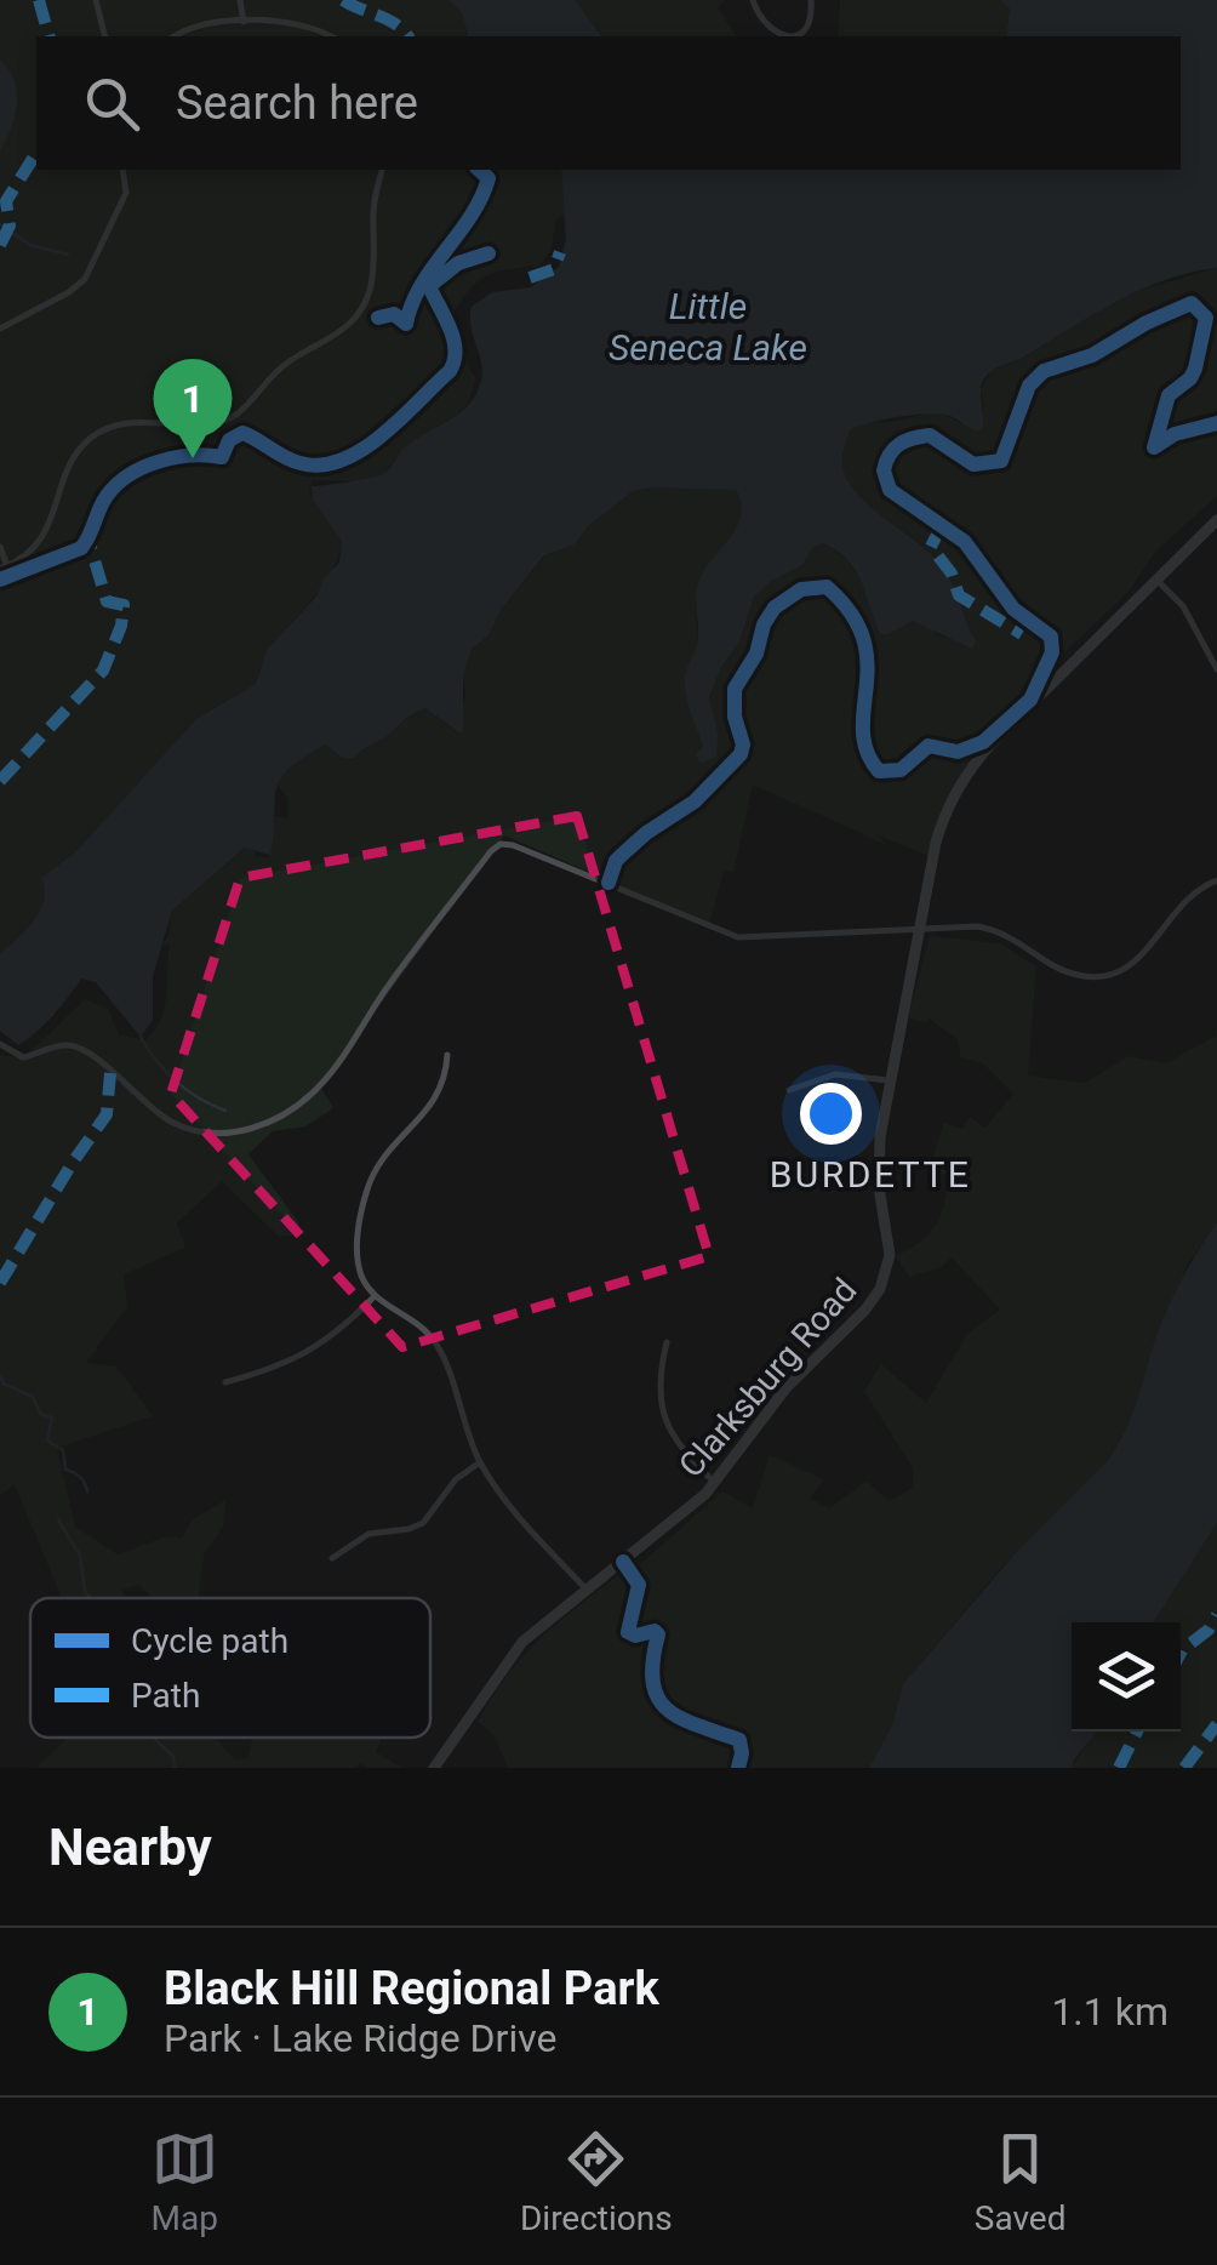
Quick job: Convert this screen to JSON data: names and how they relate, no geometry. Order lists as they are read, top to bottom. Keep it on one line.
{"streets":{"main road":["Clarksburg Road"]},"districts":["BURDETTE"],"water":["Little Seneca Lake"],"legend":["Cycle path","Path"],"page":{"search":"Search here","pins":"1","heading":"Nearby","list":[{"mark":"1","name":"Black Hill Regional Park","note":"Park · Lake Ridge Drive","value":"1.1 km"}],"nav":["Map","Directions","Saved"]}}
